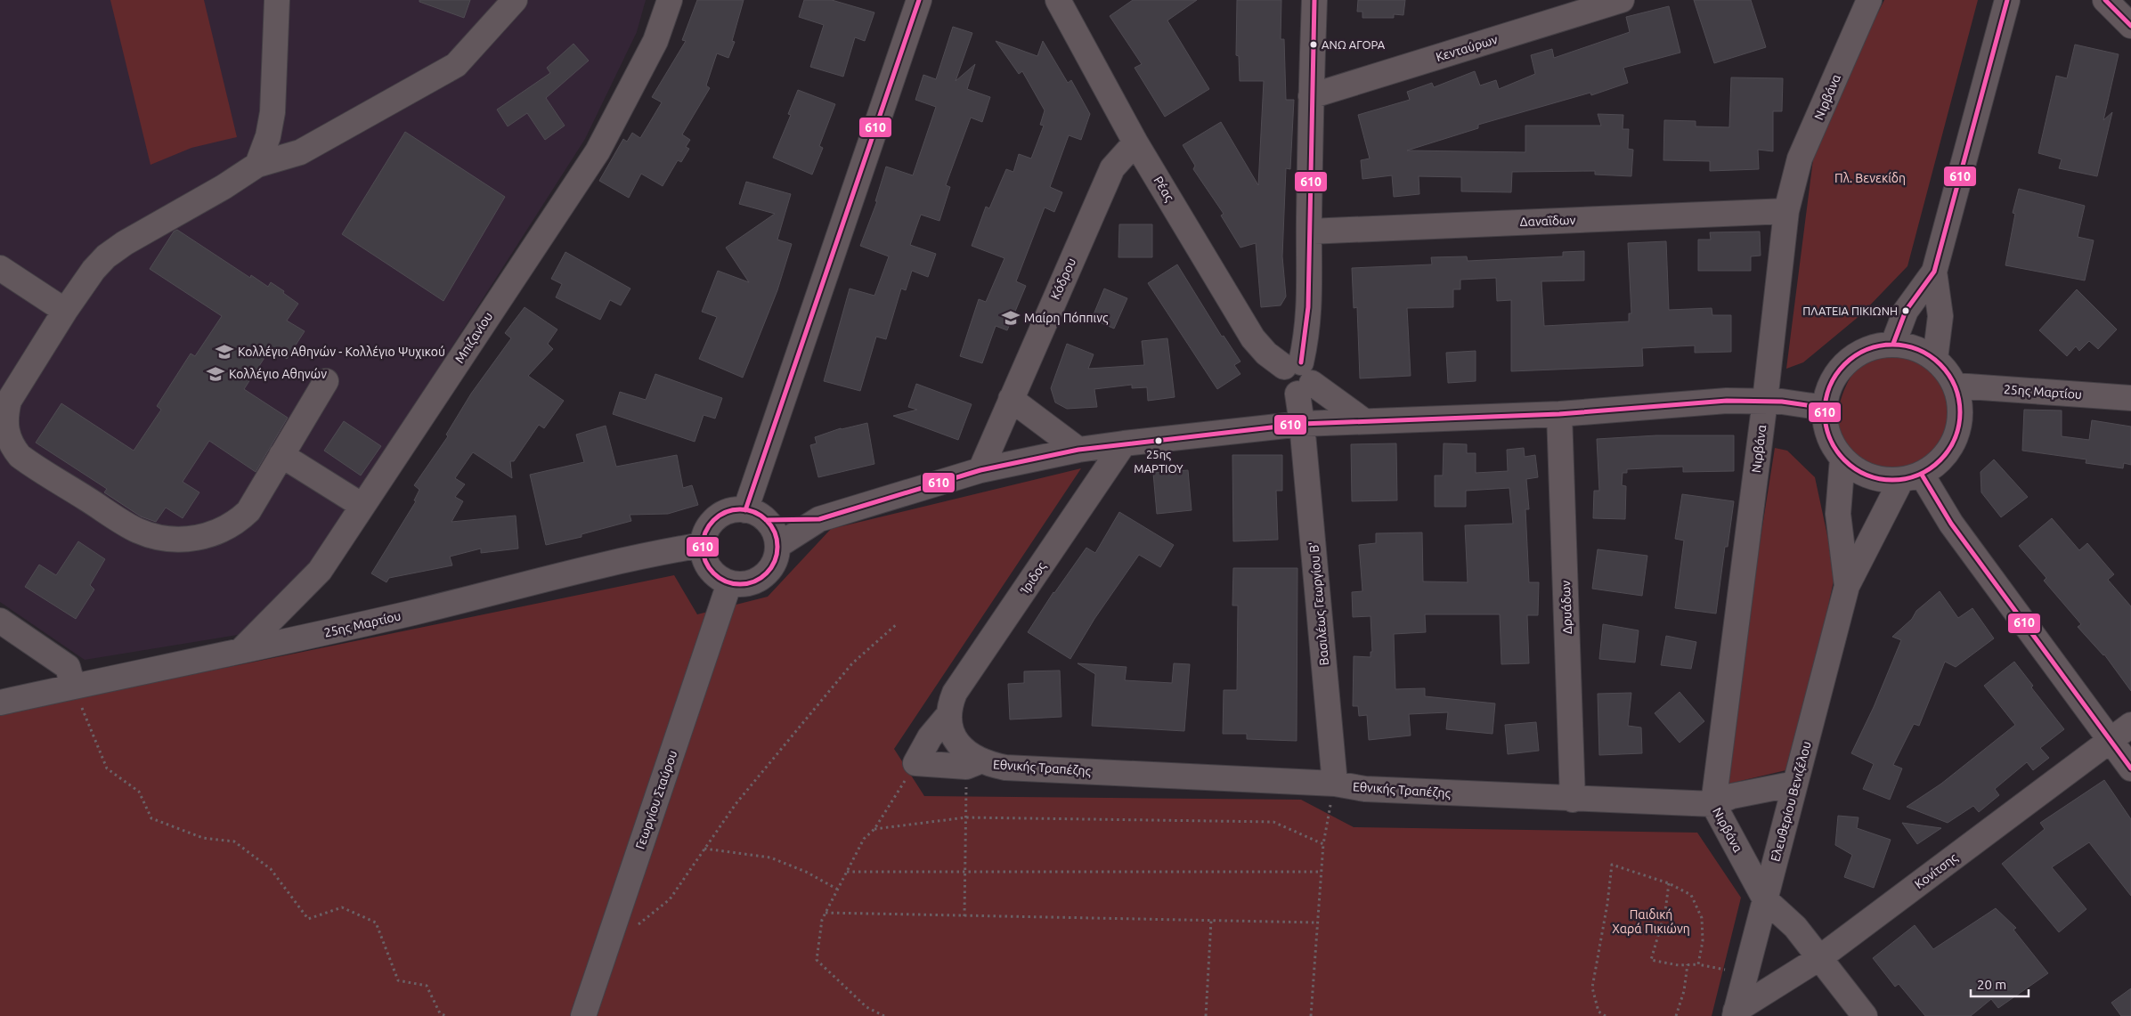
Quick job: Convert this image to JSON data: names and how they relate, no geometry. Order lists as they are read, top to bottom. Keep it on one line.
{"streets":{"street":["Κενταύρων","Νιρβάνα","Ρέας","Δαναΐδων","Κόδρου","Μπιζανίου","25ης Μαρτίου","Ίριδος","Βασιλέως Γεωργίου Β'","Δρυάδων","Εθνικής Τραπέζης","Γεωργίου Σταύρου","Ελευθερίου Βενιζέλου","Κονίτσης"]},"crossings":[["Νιρβάνα","Δαναΐδων"],["Νιρβάνα","Εθνικής Τραπέζης"],["Νιρβάνα","Ελευθερίου Βενιζέλου"],["Νιρβάνα","Κονίτσης"],["Ρέας","Κόδρου"],["Ρέας","Βασιλέως Γεωργίου Β'"],["Μπιζανίου","25ης Μαρτίου"],["25ης Μαρτίου","Γεωργίου Σταύρου"],["25ης Μαρτίου","Ελευθερίου Βενιζέλου"],["Ίριδος","Εθνικής Τραπέζης"],["Βασιλέως Γεωργίου Β'","Εθνικής Τραπέζης"],["Δρυάδων","Εθνικής Τραπέζης"],["Εθνικής Τραπέζης","Ελευθερίου Βενιζέλου"],["Ελευθερίου Βενιζέλου","Κονίτσης"]],"parks":["Πλ. Βενεκίδη","Παιδική Χαρά Πικιώνη"],"places":{"other":["ΑΝΩ ΑΓΟΡΑ","ΠΛΑΤΕΙΑ ΠΙΚΙΩΝΗ","25ης ΜΑΡΤΙΟΥ"],"school or university":["Μαίρη Πόππινς","Κολλέγιο Αθηνών - Κολλέγιο Ψυχικού","Κολλέγιο Αθηνών"]},"lines":["transit line 610"],"scale_bar":"20 m"}
